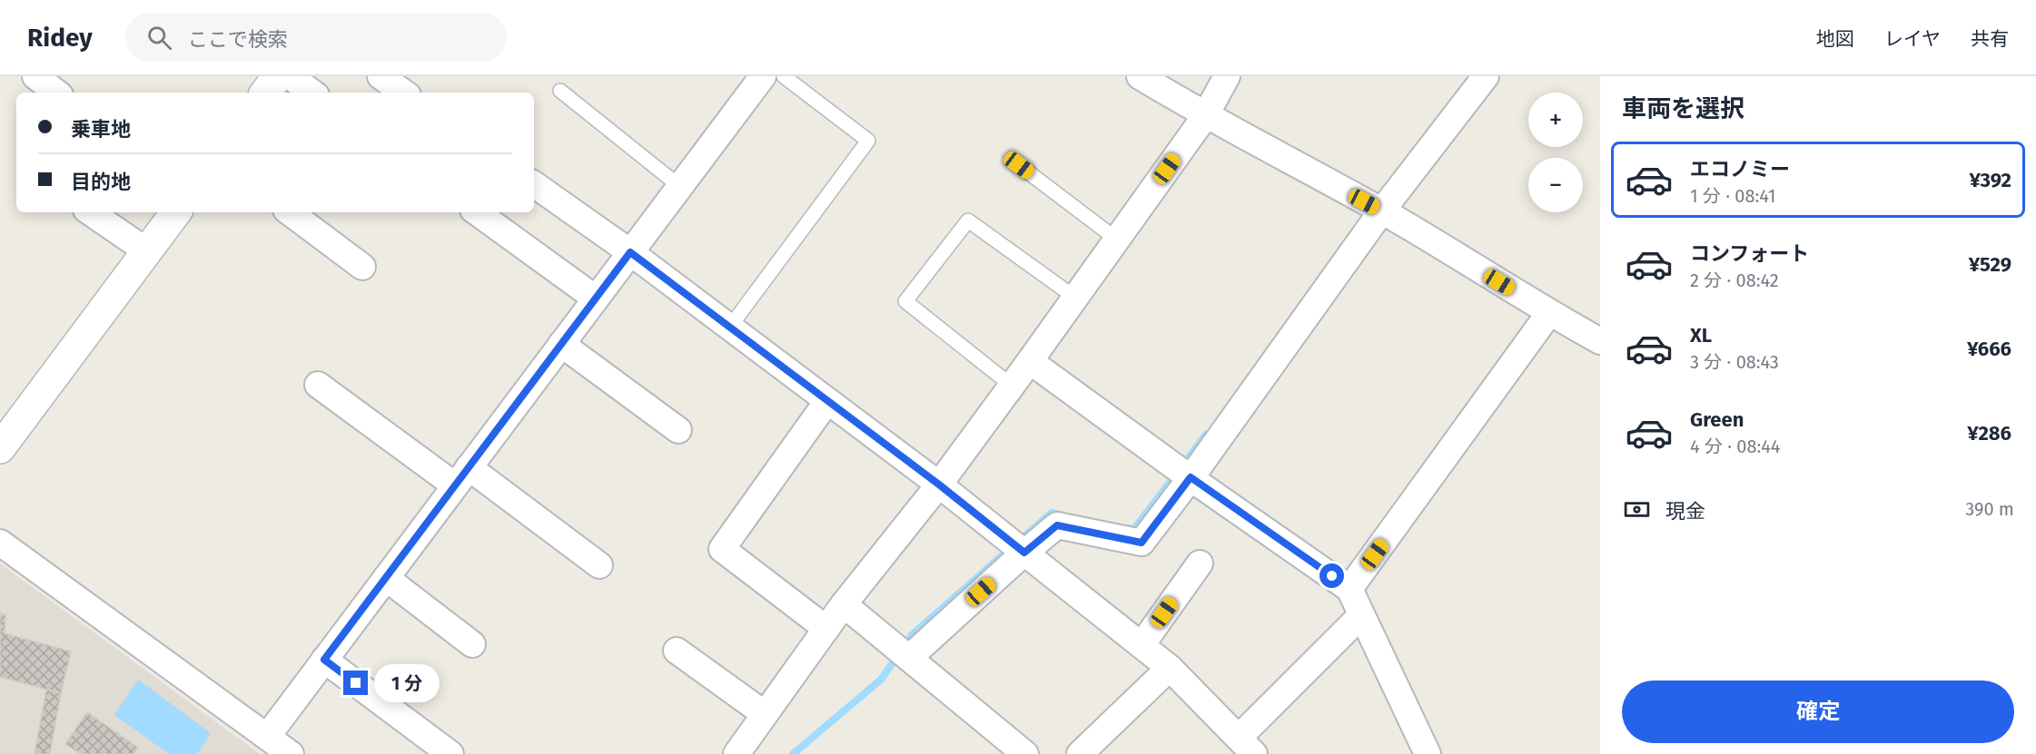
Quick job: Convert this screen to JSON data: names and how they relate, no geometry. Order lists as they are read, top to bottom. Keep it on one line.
{"page":{"header":"Ridey","search":"ここで検索","nav":["地図","レイヤ","共有"],"heading":"車両を選択","map_buttons":["+","−"],"banner":["乗車地","目的地"],"list":[{"name":"エコノミー","note":"1 分 · 08:41","value":"¥392"},{"name":"コンフォート","note":"2 分 · 08:42","value":"¥529"},{"name":"XL","note":"3 分 · 08:43","value":"¥666"},{"name":"Green","note":"4 分 · 08:44","value":"¥286"}],"pay":["現金","390 m"],"bubble":"1 分","buttons":"確定"}}
